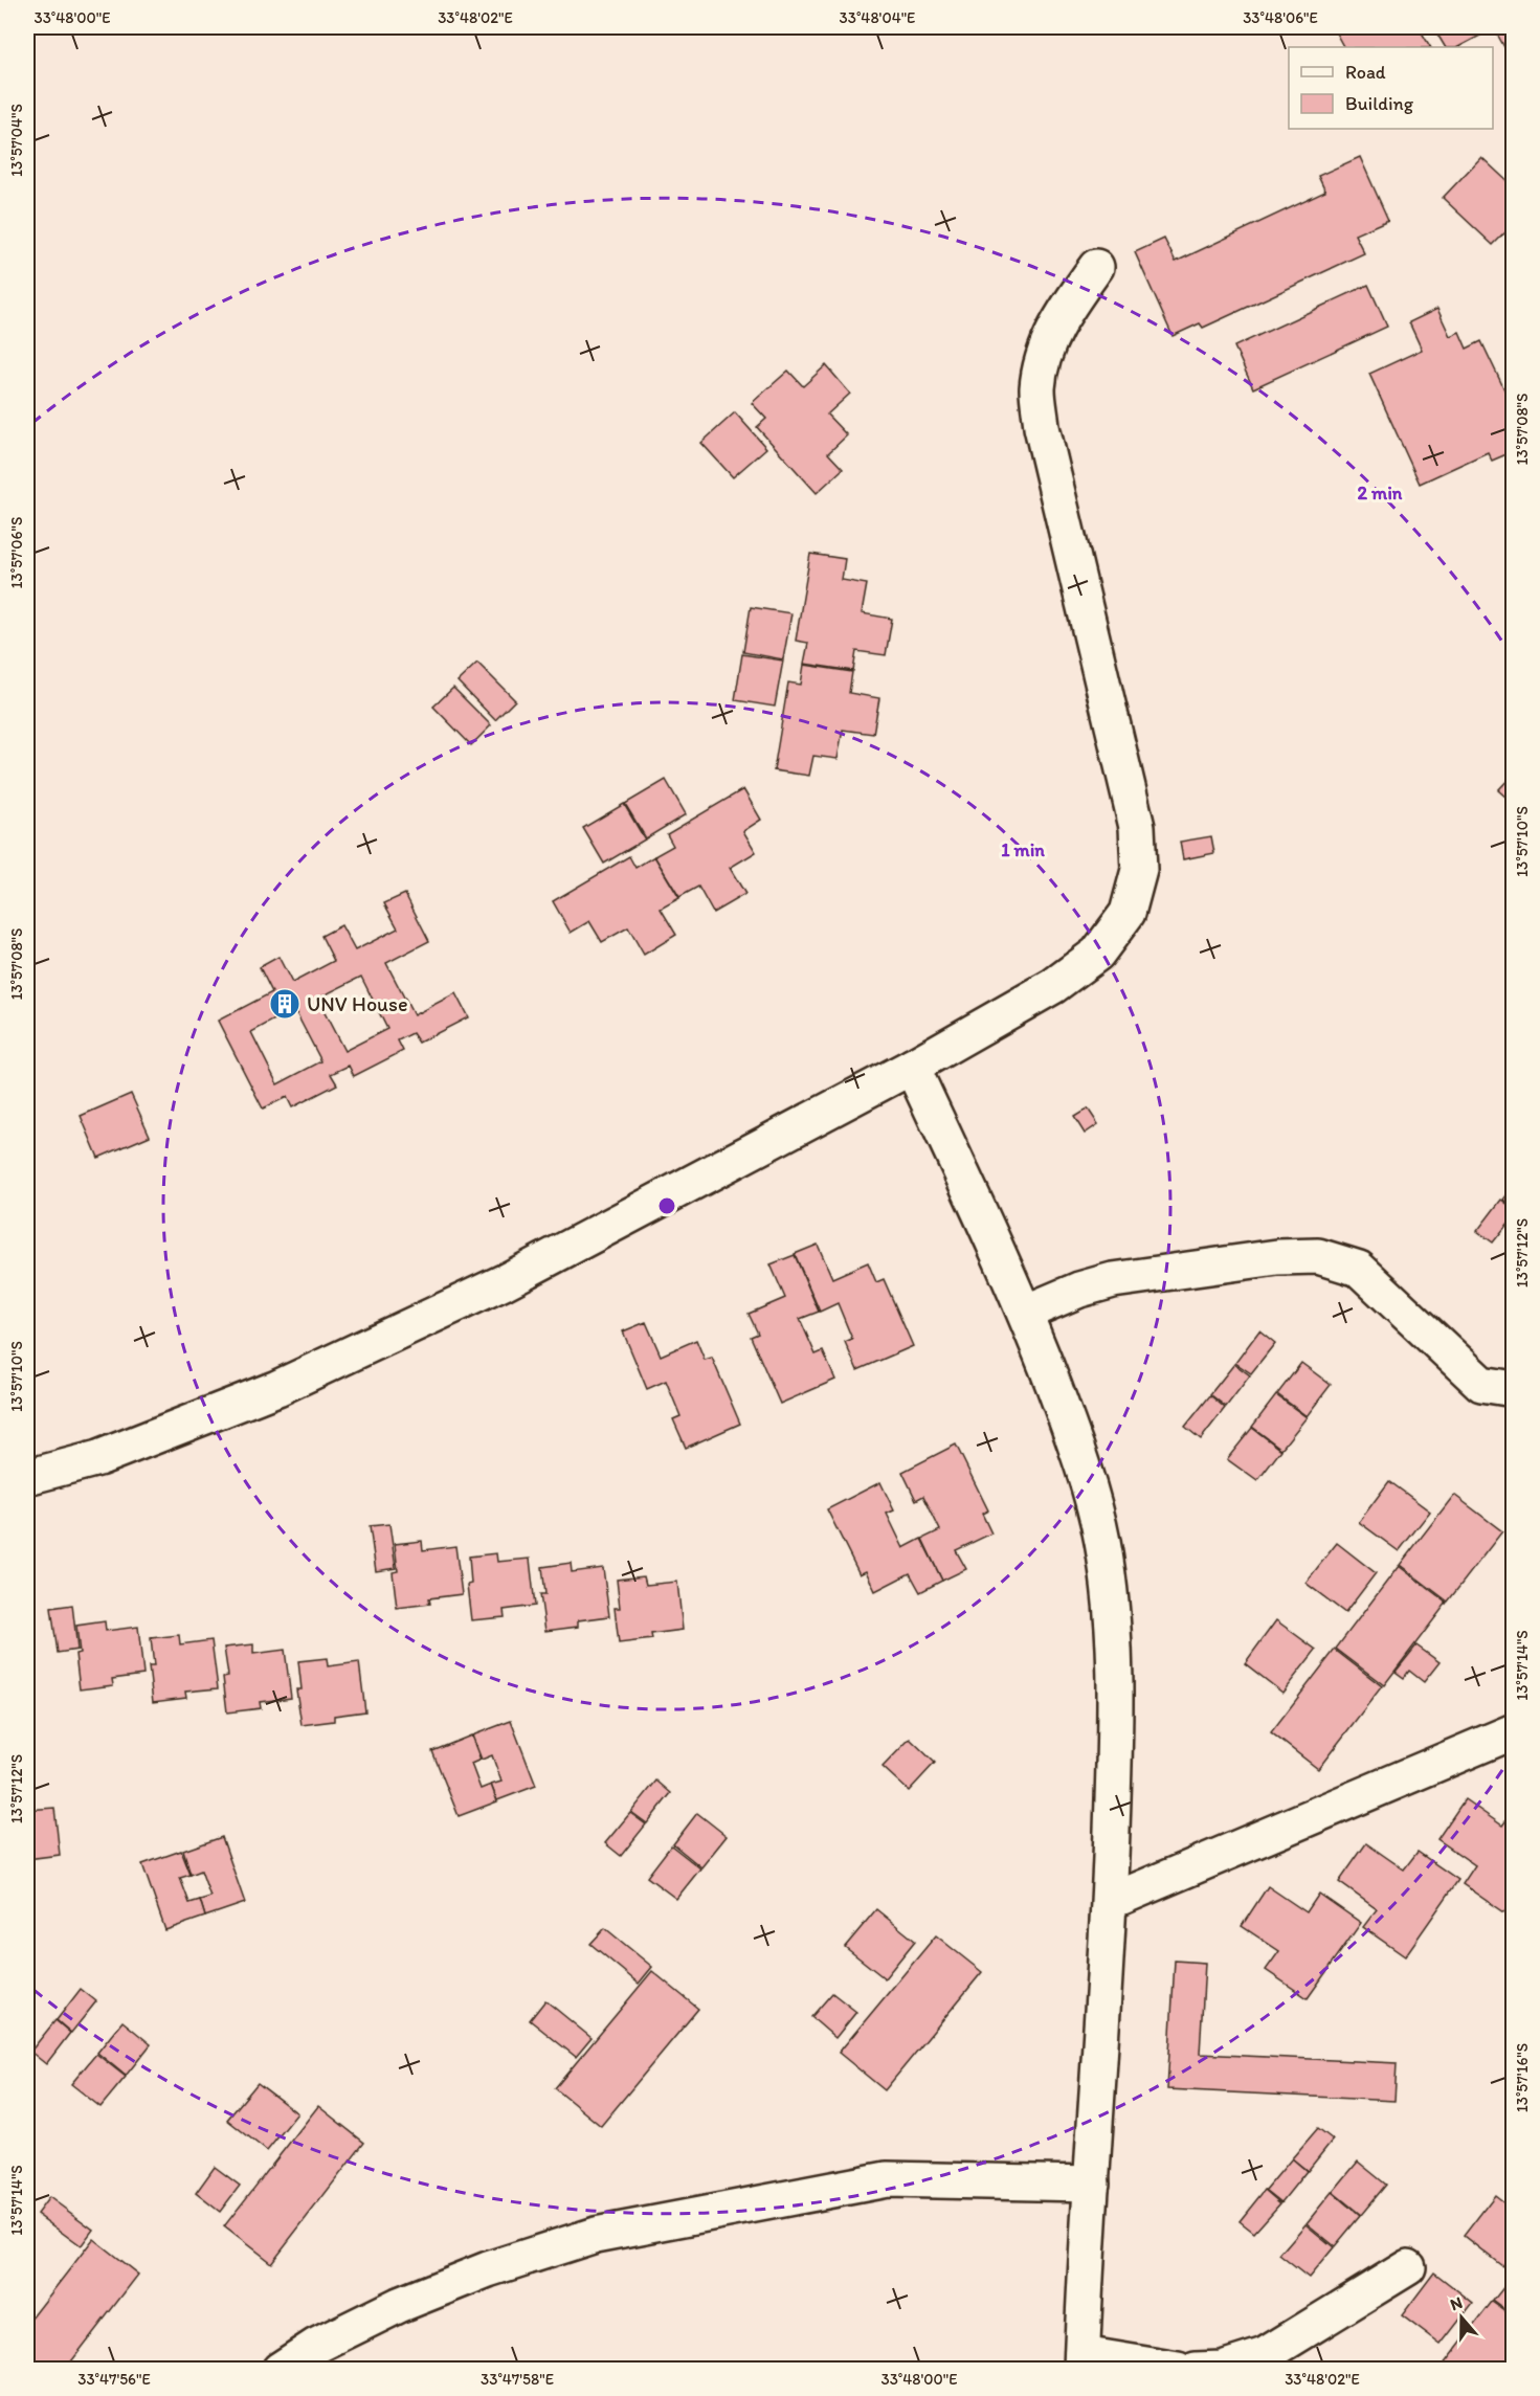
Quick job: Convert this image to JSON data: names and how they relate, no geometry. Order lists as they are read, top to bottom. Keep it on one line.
{"places":{"building":["UNV House"]},"legend":["Road","Building"],"north":"top","coordinates":["33°48'00\"E","33°48'02\"E","33°48'04\"E","33°48'06\"E","13°57'04\"S","13°57'08\"S","13°57'06\"S","13°57'10\"S","13°57'12\"S","13°57'14\"S","13°57'16\"S","33°47'56\"E","33°47'58\"E"],"rings":["2 min","1 min"]}
